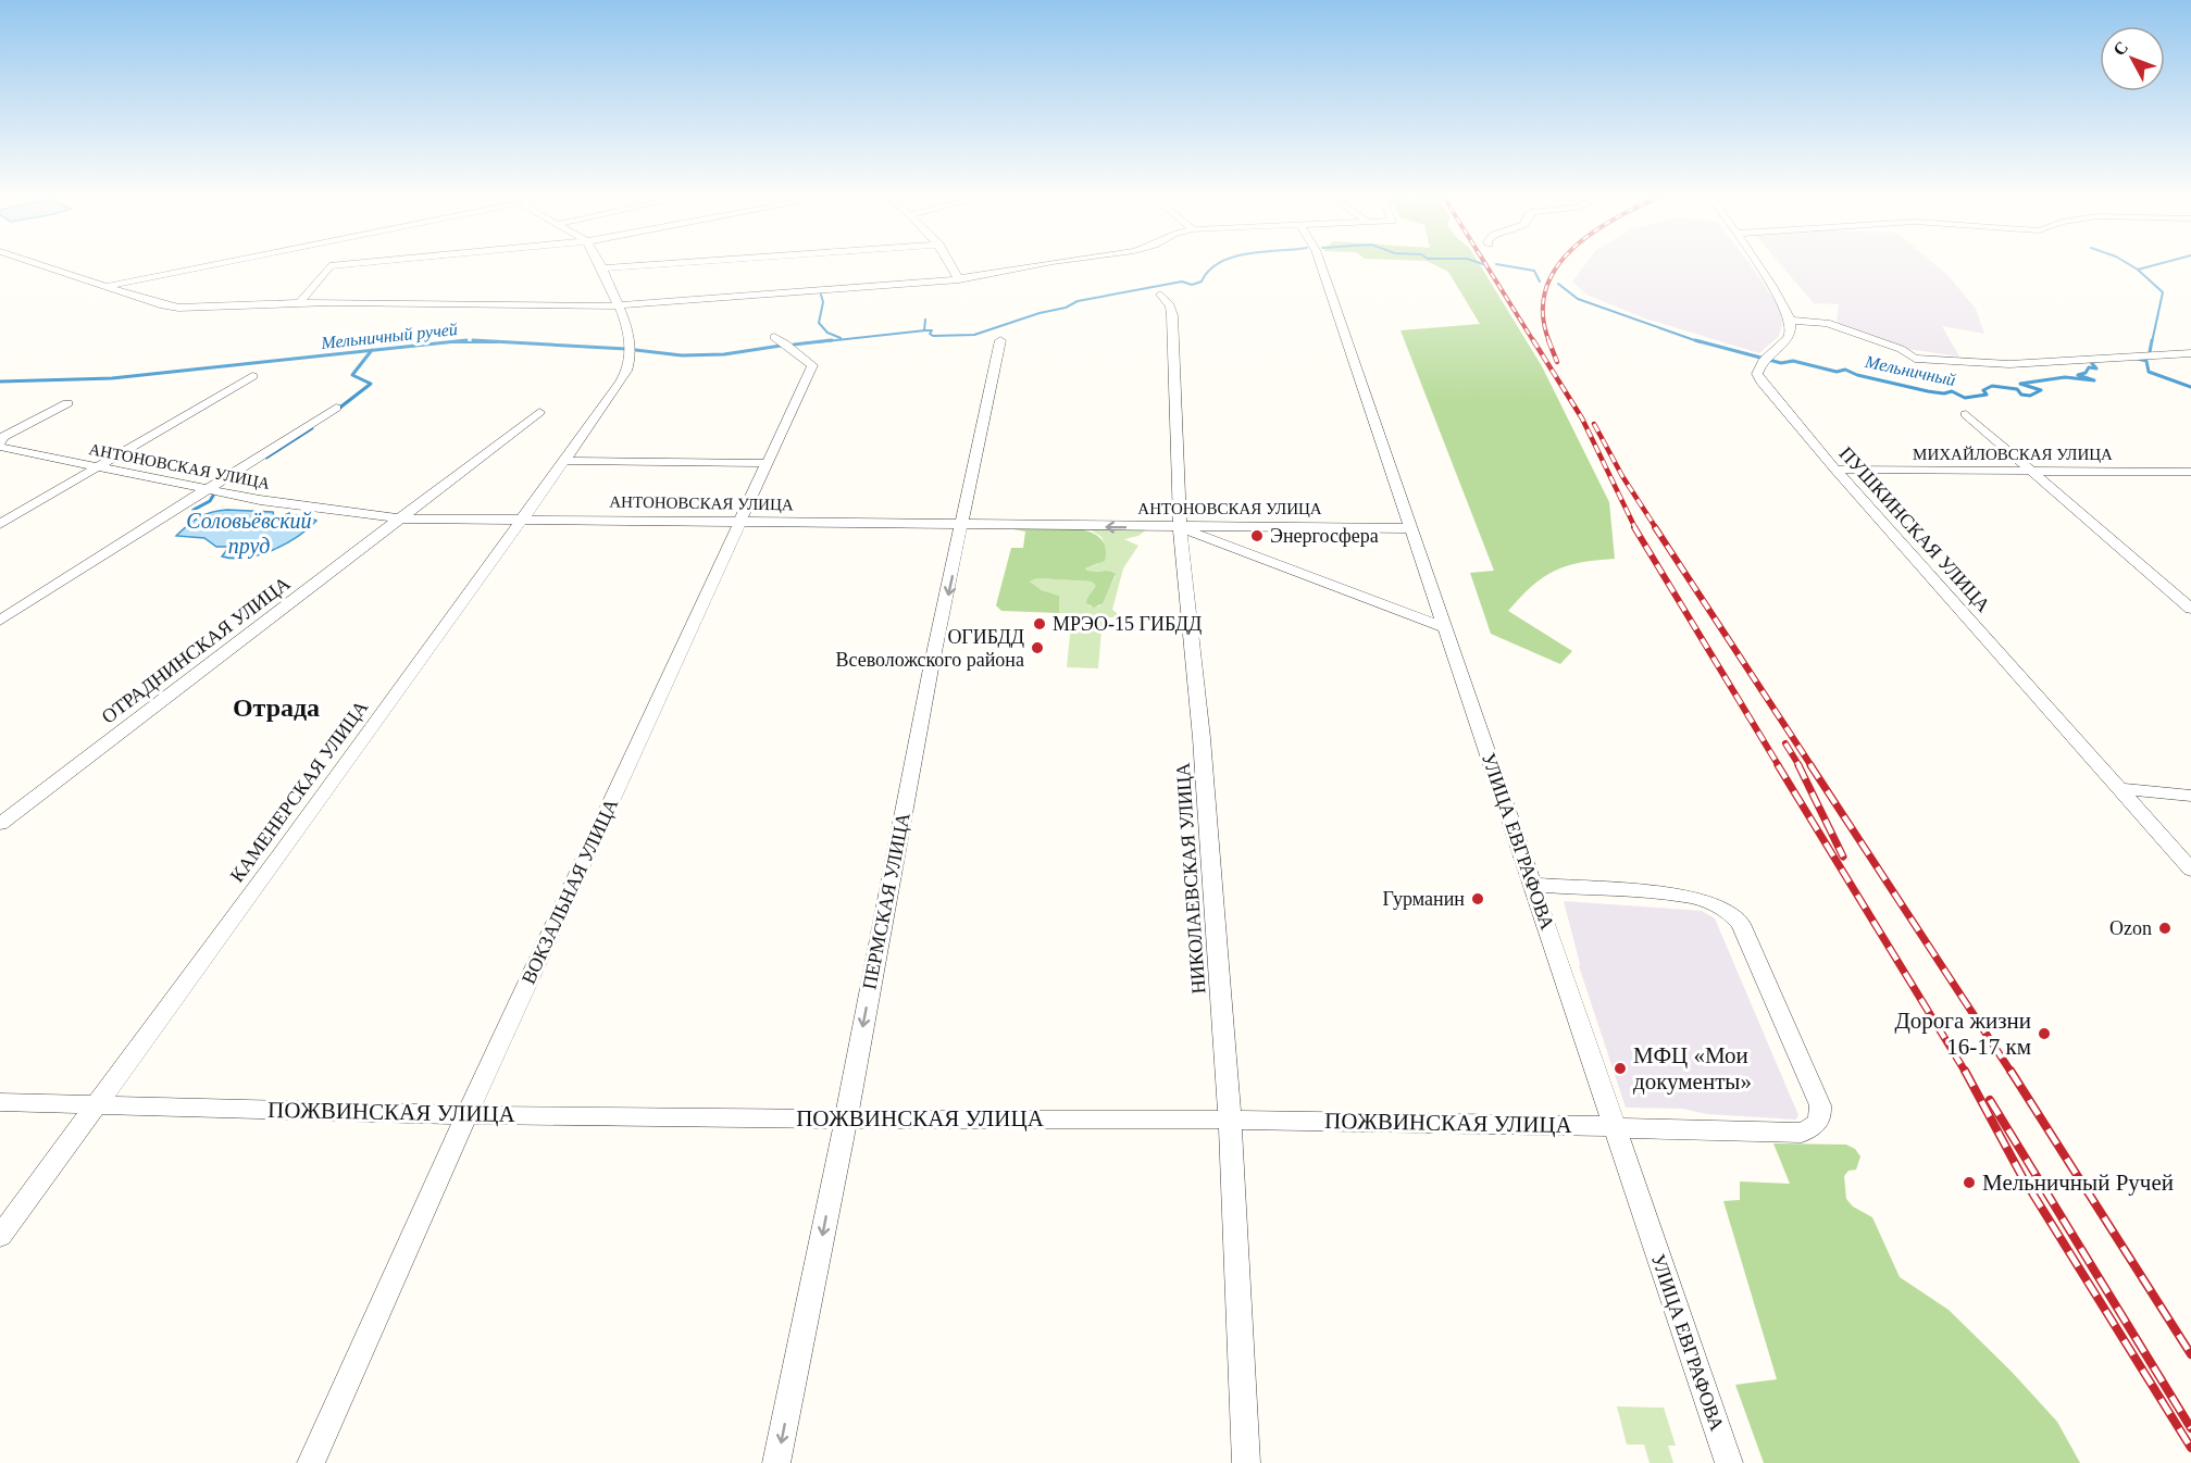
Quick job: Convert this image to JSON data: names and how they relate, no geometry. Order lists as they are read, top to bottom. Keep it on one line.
{"streets":{"street":["МИХАЙЛОВСКАЯ УЛИЦА","АНТОНОВСКАЯ УЛИЦА","ПУШКИНСКАЯ УЛИЦА","ОТРАДНИНСКАЯ УЛИЦА","КАМЕНЕРСКАЯ УЛИЦА","УЛИЦА ЕВГРАФОВА","НИКОЛАЕВСКАЯ УЛИЦА","ВОКЗАЛЬНАЯ УЛИЦА","ПЕРМСКАЯ УЛИЦА","ПОЖВИНСКАЯ УЛИЦА"]},"crossings":[["МИХАЙЛОВСКАЯ УЛИЦА","ПУШКИНСКАЯ УЛИЦА"],["АНТОНОВСКАЯ УЛИЦА","ОТРАДНИНСКАЯ УЛИЦА"],["АНТОНОВСКАЯ УЛИЦА","КАМЕНЕРСКАЯ УЛИЦА"],["АНТОНОВСКАЯ УЛИЦА","УЛИЦА ЕВГРАФОВА"],["АНТОНОВСКАЯ УЛИЦА","НИКОЛАЕВСКАЯ УЛИЦА"],["АНТОНОВСКАЯ УЛИЦА","ВОКЗАЛЬНАЯ УЛИЦА"],["АНТОНОВСКАЯ УЛИЦА","ПЕРМСКАЯ УЛИЦА"],["КАМЕНЕРСКАЯ УЛИЦА","ПОЖВИНСКАЯ УЛИЦА"],["УЛИЦА ЕВГРАФОВА","ПОЖВИНСКАЯ УЛИЦА"],["НИКОЛАЕВСКАЯ УЛИЦА","ПОЖВИНСКАЯ УЛИЦА"],["ВОКЗАЛЬНАЯ УЛИЦА","ПОЖВИНСКАЯ УЛИЦА"],["ПЕРМСКАЯ УЛИЦА","ПОЖВИНСКАЯ УЛИЦА"]],"one_way":["ПЕРМСКАЯ УЛИЦА"],"districts":["Отрада"],"water":["Мельничный ручей","Мельничный","Соловьёвский пруд"],"places":["Энергосфера","МРЭО-15 ГИБДД","ОГИБДД Всеволожского района","Гурманин","Ozon","Дорога жизни 16-17 км","МФЦ «Мои документы»","Мельничный Ручей"],"north":"top left"}
